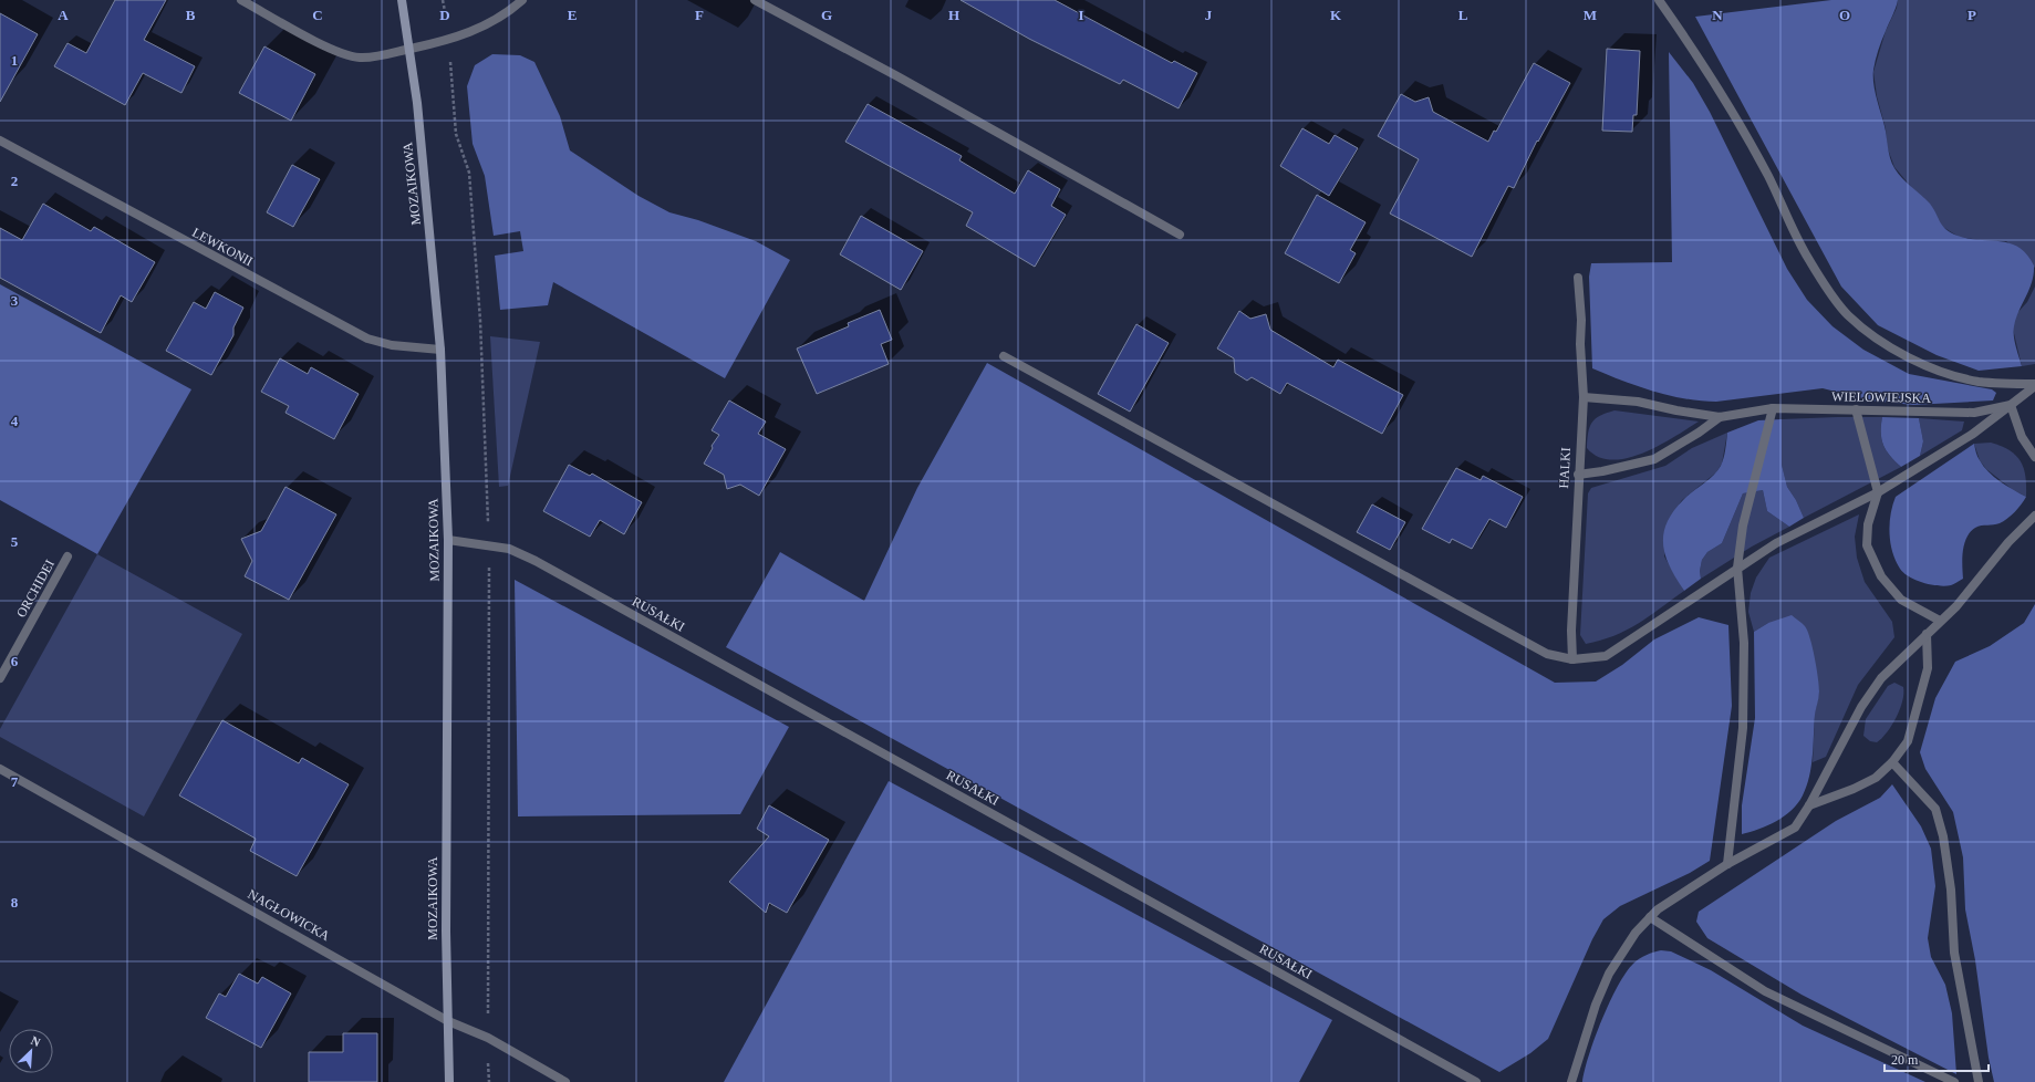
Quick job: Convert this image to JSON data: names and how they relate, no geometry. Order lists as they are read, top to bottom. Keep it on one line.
{"streets":{"street":["MOZAIKOWA","LEWKONII","WIELOWIEJSKA","HALKI","ORCHIDEI","RUSAŁKI","NAGŁOWICKA"]},"crossings":[["MOZAIKOWA","LEWKONII"],["MOZAIKOWA","RUSAŁKI"],["MOZAIKOWA","NAGŁOWICKA"],["WIELOWIEJSKA","HALKI"]],"scale_bar":"20 m","north":"top right","grid":{"columns":["A","B","C","D","E","F","G","H","I","J","K","L","M","N","O","P"],"rows":["1","2","3","4","5","6","7","8"]}}
